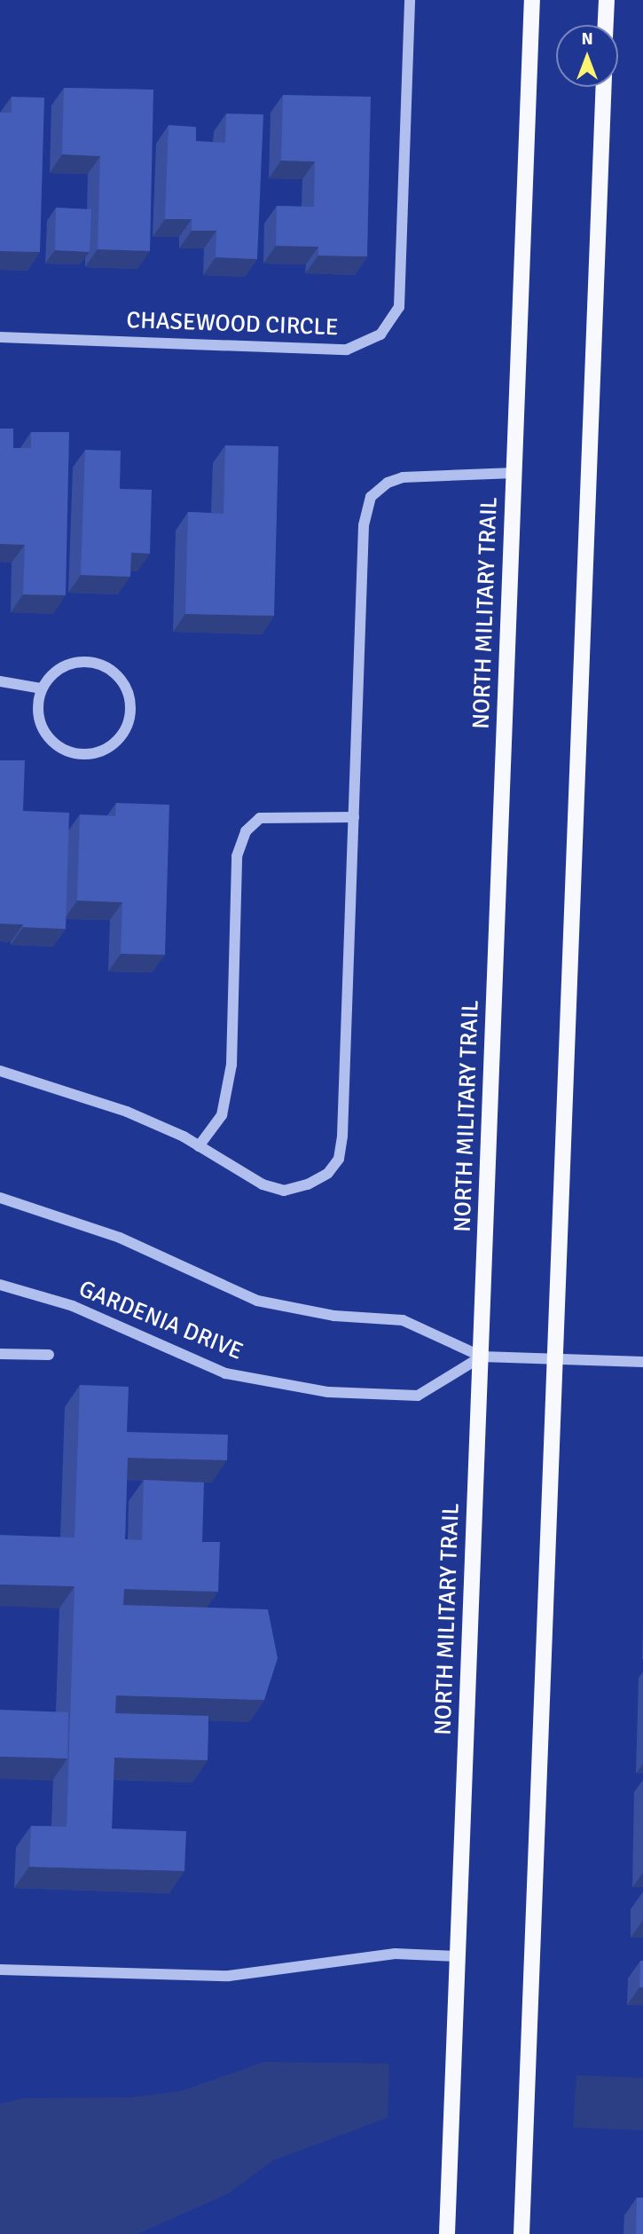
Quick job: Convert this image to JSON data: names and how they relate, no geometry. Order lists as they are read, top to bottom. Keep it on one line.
{"streets":{"main road":["NORTH MILITARY TRAIL"],"street":["CHASEWOOD CIRCLE","GARDENIA DRIVE"]},"crossings":[["NORTH MILITARY TRAIL","GARDENIA DRIVE"]],"north":"top"}
